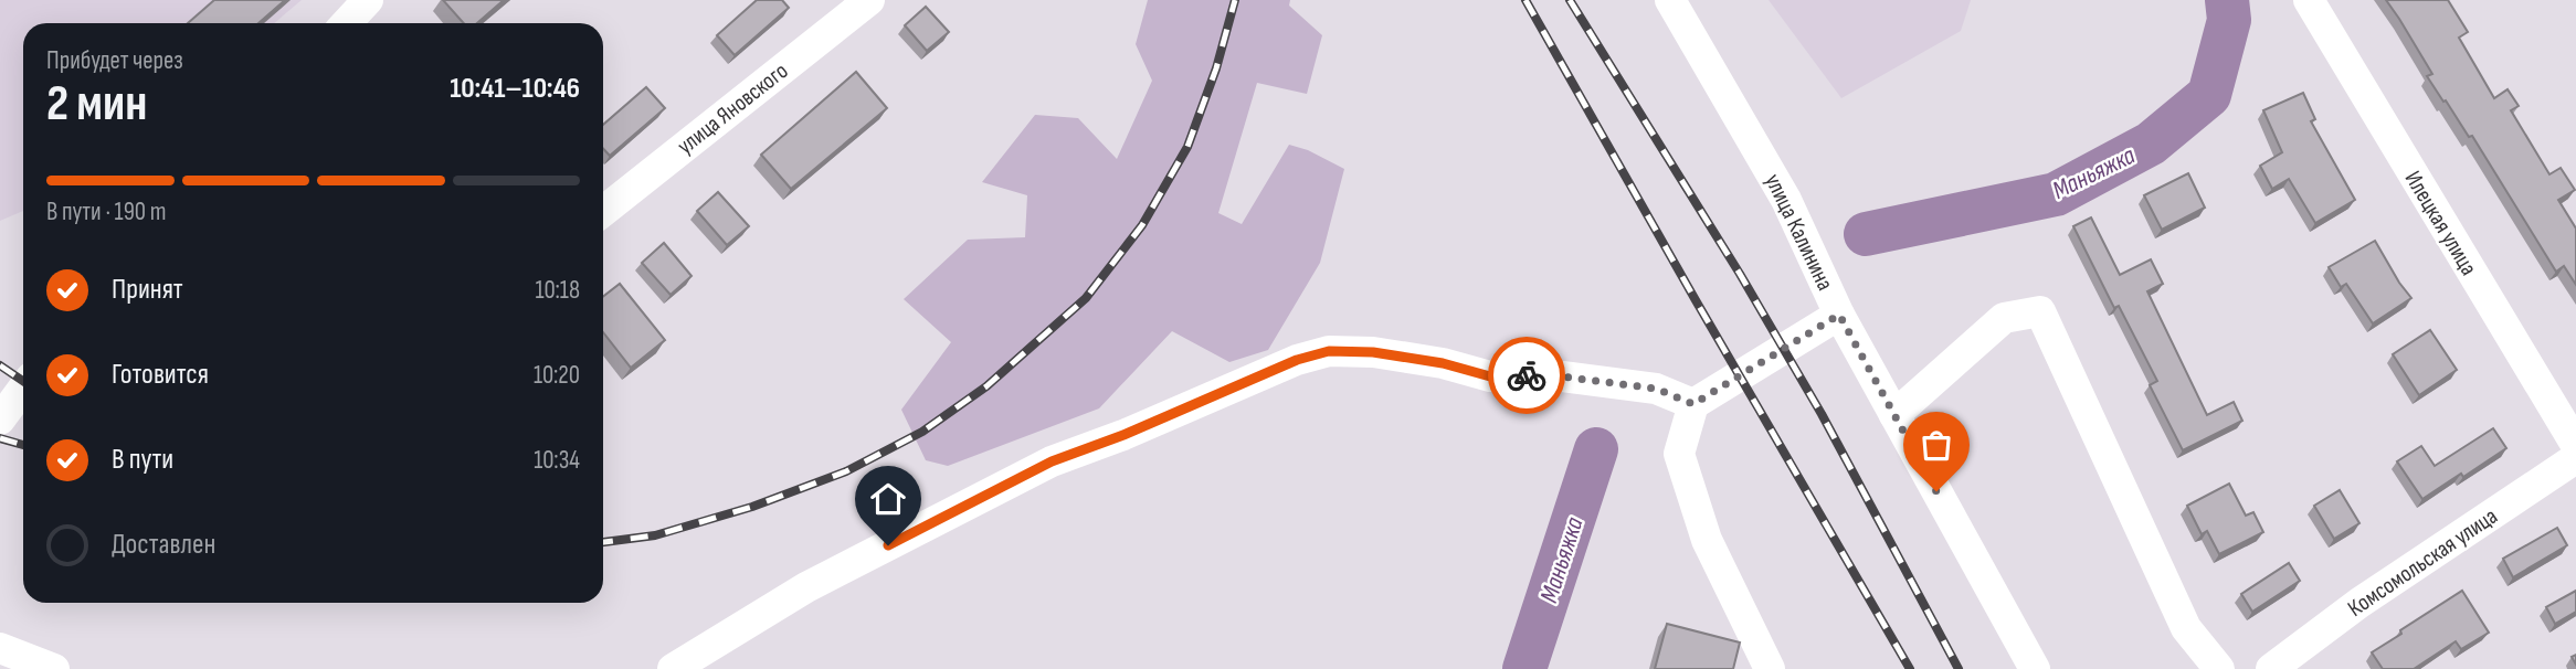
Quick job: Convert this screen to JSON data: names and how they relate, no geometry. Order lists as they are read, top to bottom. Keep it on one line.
{"streets":{"street":["улица Яновского","Илецкая улица","улица Калинина","Комсомольская улица"]},"water":["Маньяжка"],"page":{"heading":["2 мин","Прибудет через","10:41–10:46"],"bar":"В пути · 190 m","list":[["Принят","10:18"],["Готовится","10:20"],["В пути","10:34"],"Доставлен"]}}
